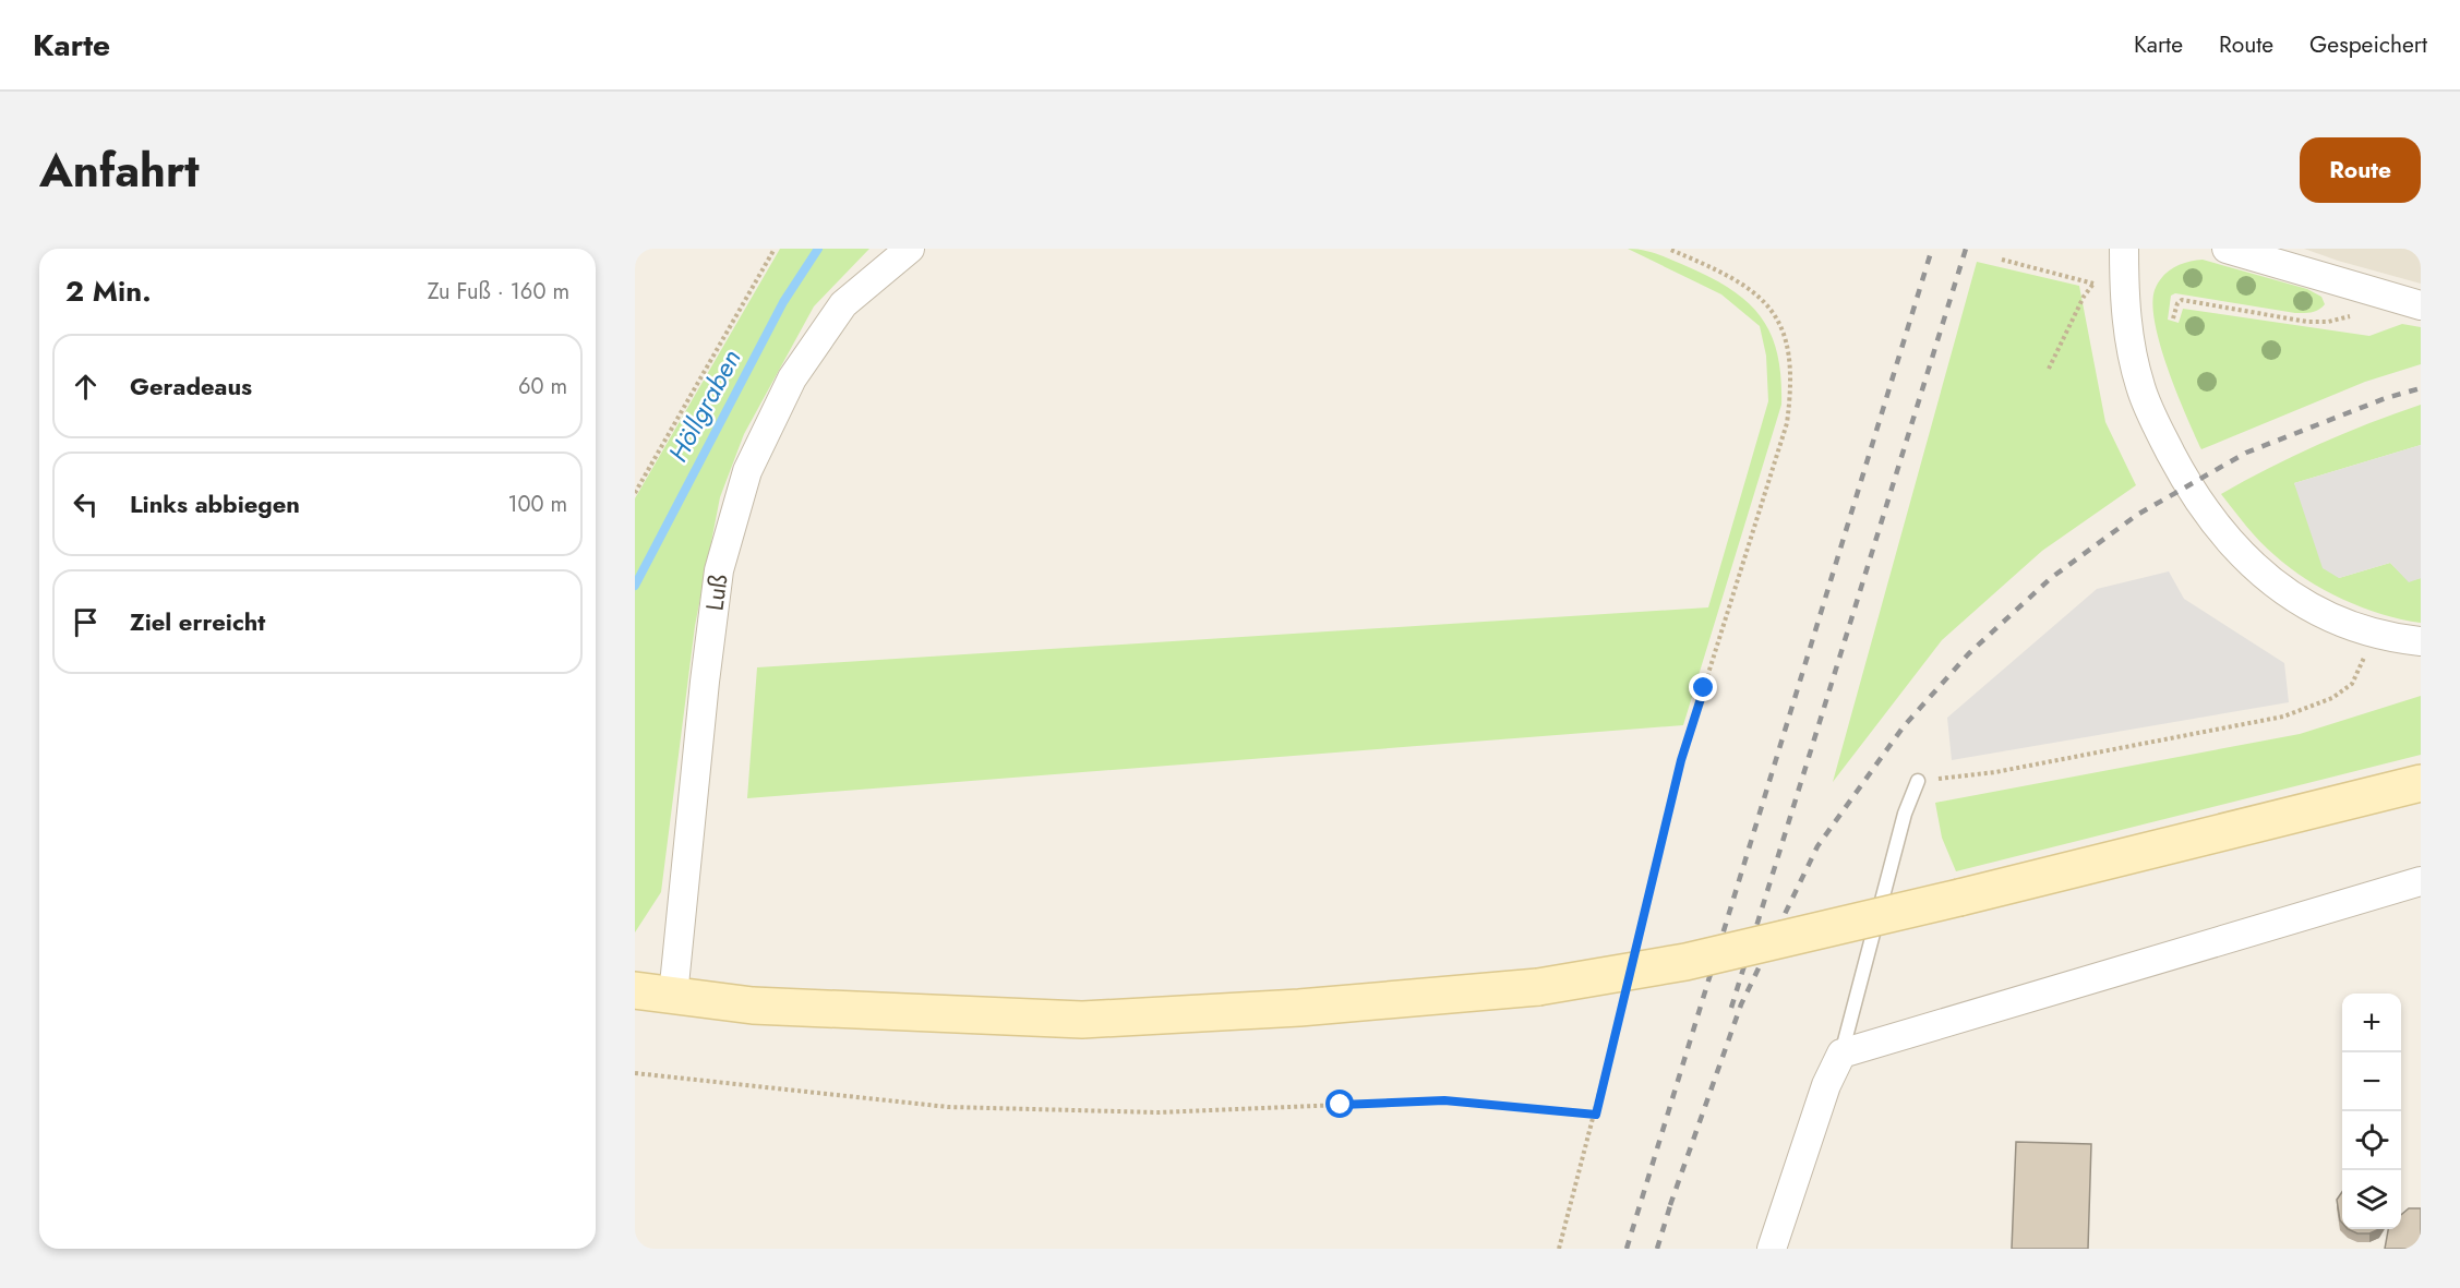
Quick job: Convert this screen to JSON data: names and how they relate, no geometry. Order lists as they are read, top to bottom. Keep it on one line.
{"streets":{"street":["Luß"]},"water":["Höllgraben"],"page":{"header":"Karte","nav":["Karte","Route","Gespeichert"],"title":"Anfahrt","buttons":"Route","heading":["2 Min.","Zu Fuß · 160 m"],"list":[["Geradeaus","60 m"],["Links abbiegen","100 m"],"Ziel erreicht"],"map_buttons":["+","−"]}}
